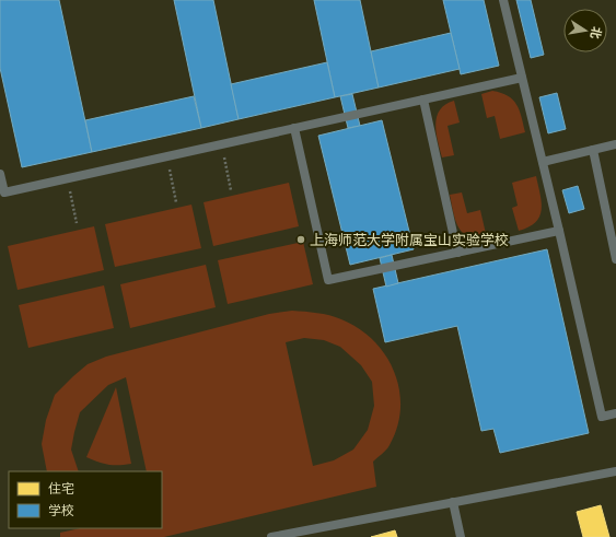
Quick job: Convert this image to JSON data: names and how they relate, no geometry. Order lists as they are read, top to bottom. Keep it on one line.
{"places":["上海师范大学附属宝山实验学校"],"legend":["住宅","学校"],"north":"right"}
